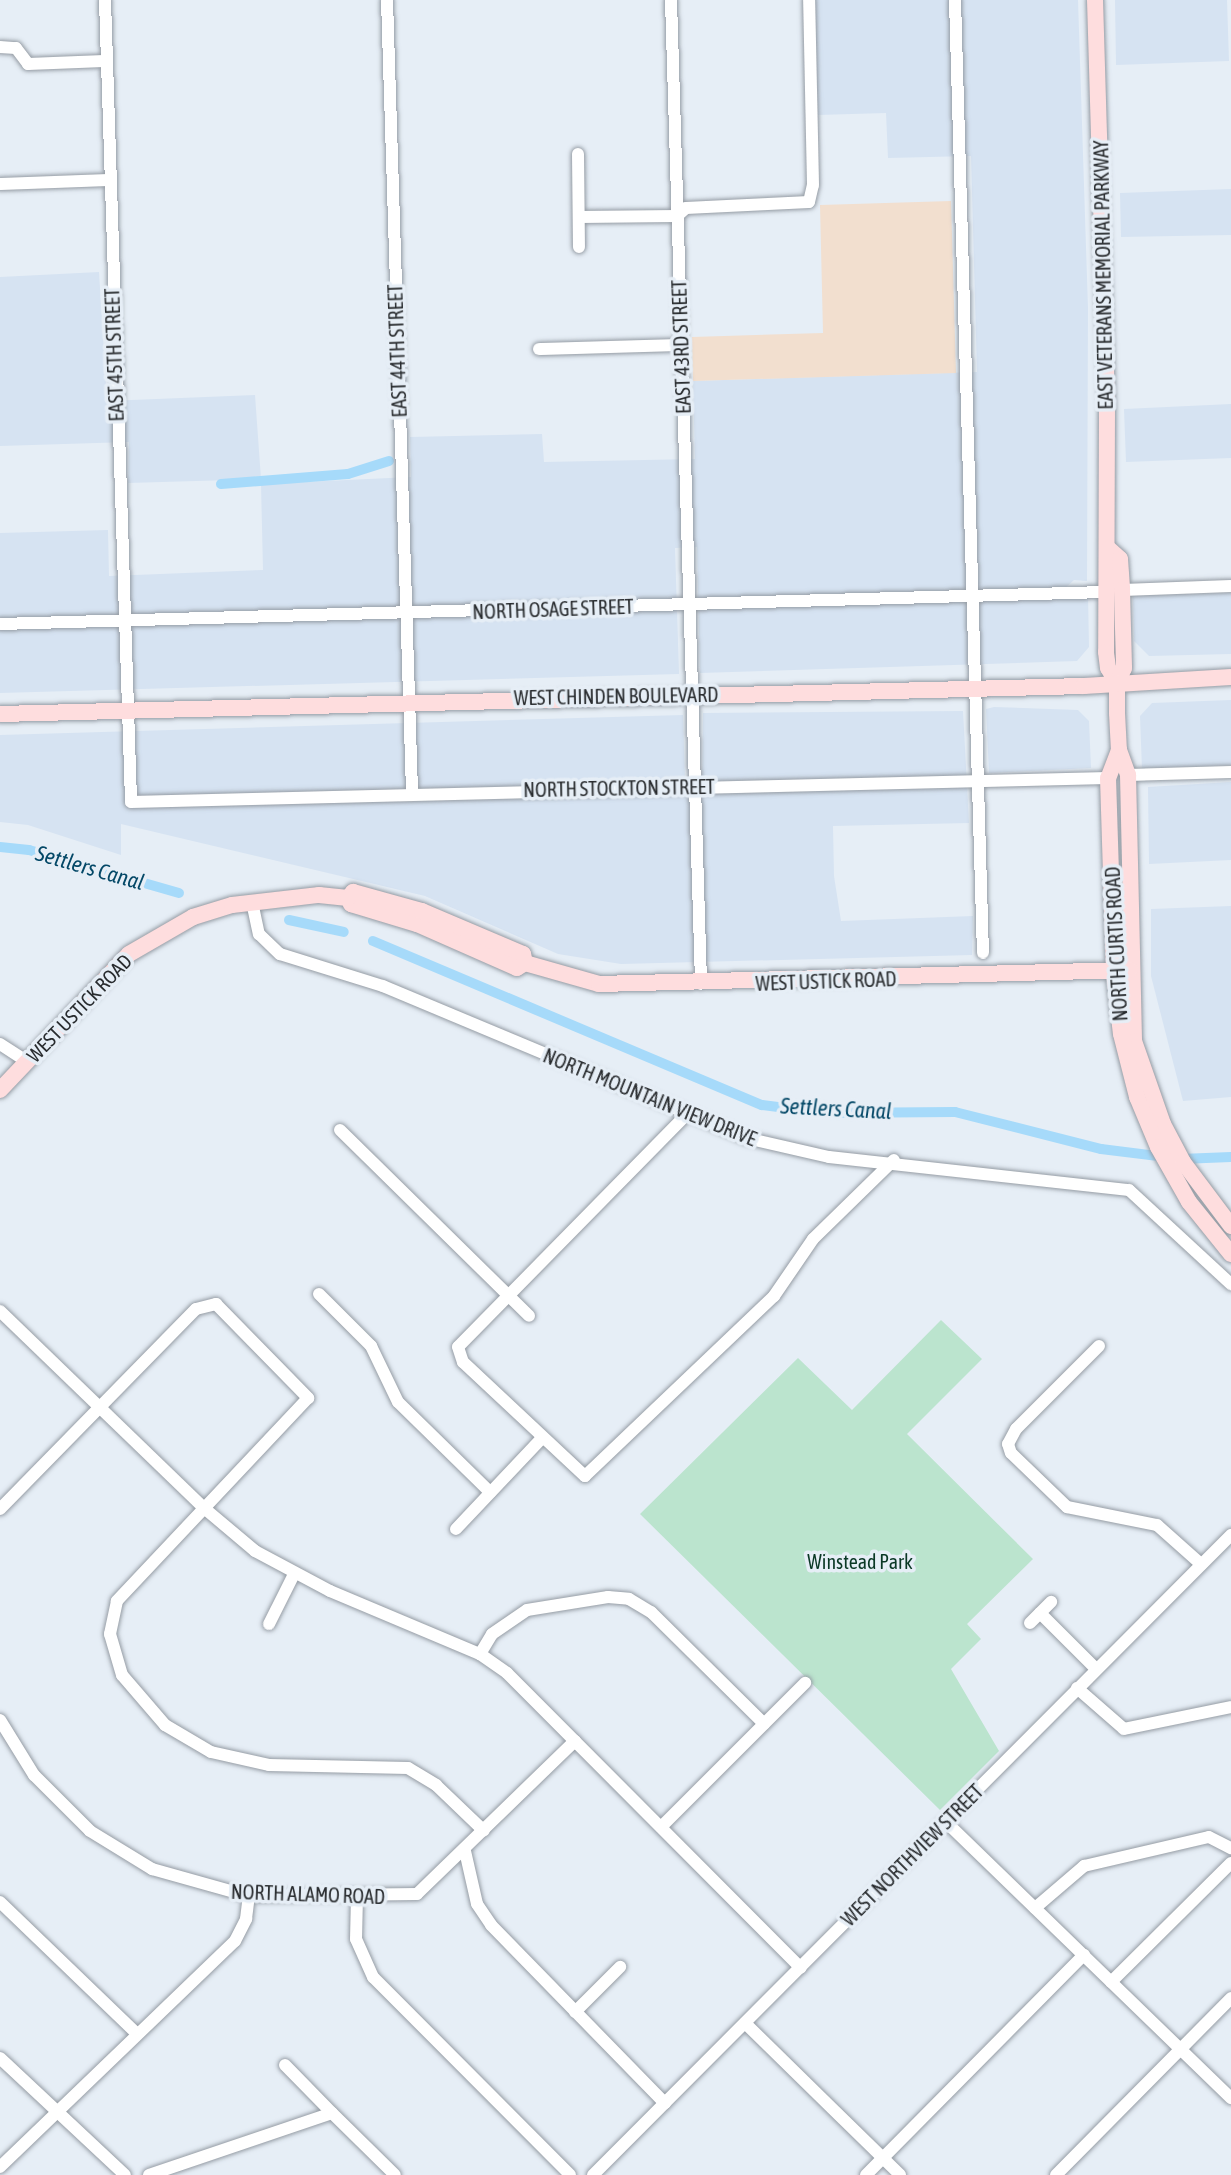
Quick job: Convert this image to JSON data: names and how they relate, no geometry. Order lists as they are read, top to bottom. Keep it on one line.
{"streets":{"main road":["EAST VETERANS MEMORIAL PARKWAY","WEST CHINDEN BOULEVARD","NORTH CURTIS ROAD","WEST USTICK ROAD"],"street":["EAST 43RD STREET","EAST 44TH STREET","EAST 45TH STREET","NORTH OSAGE STREET","NORTH STOCKTON STREET","NORTH MOUNTAIN VIEW DRIVE","WEST NORTHVIEW STREET","NORTH ALAMO ROAD"]},"crossings":[["EAST VETERANS MEMORIAL PARKWAY","NORTH OSAGE STREET"],["EAST VETERANS MEMORIAL PARKWAY","WEST CHINDEN BOULEVARD"],["EAST VETERANS MEMORIAL PARKWAY","NORTH CURTIS ROAD"],["EAST 43RD STREET","NORTH OSAGE STREET"],["EAST 43RD STREET","WEST CHINDEN BOULEVARD"],["EAST 43RD STREET","NORTH STOCKTON STREET"],["EAST 43RD STREET","WEST USTICK ROAD"],["EAST 44TH STREET","NORTH OSAGE STREET"],["EAST 44TH STREET","WEST CHINDEN BOULEVARD"],["EAST 44TH STREET","NORTH STOCKTON STREET"],["EAST 45TH STREET","NORTH OSAGE STREET"],["EAST 45TH STREET","WEST CHINDEN BOULEVARD"],["EAST 45TH STREET","NORTH STOCKTON STREET"],["WEST CHINDEN BOULEVARD","NORTH CURTIS ROAD"],["NORTH STOCKTON STREET","NORTH CURTIS ROAD"],["NORTH CURTIS ROAD","WEST USTICK ROAD"],["WEST USTICK ROAD","NORTH MOUNTAIN VIEW DRIVE"]],"water":["Settlers Canal"],"parks":["Winstead Park"]}
